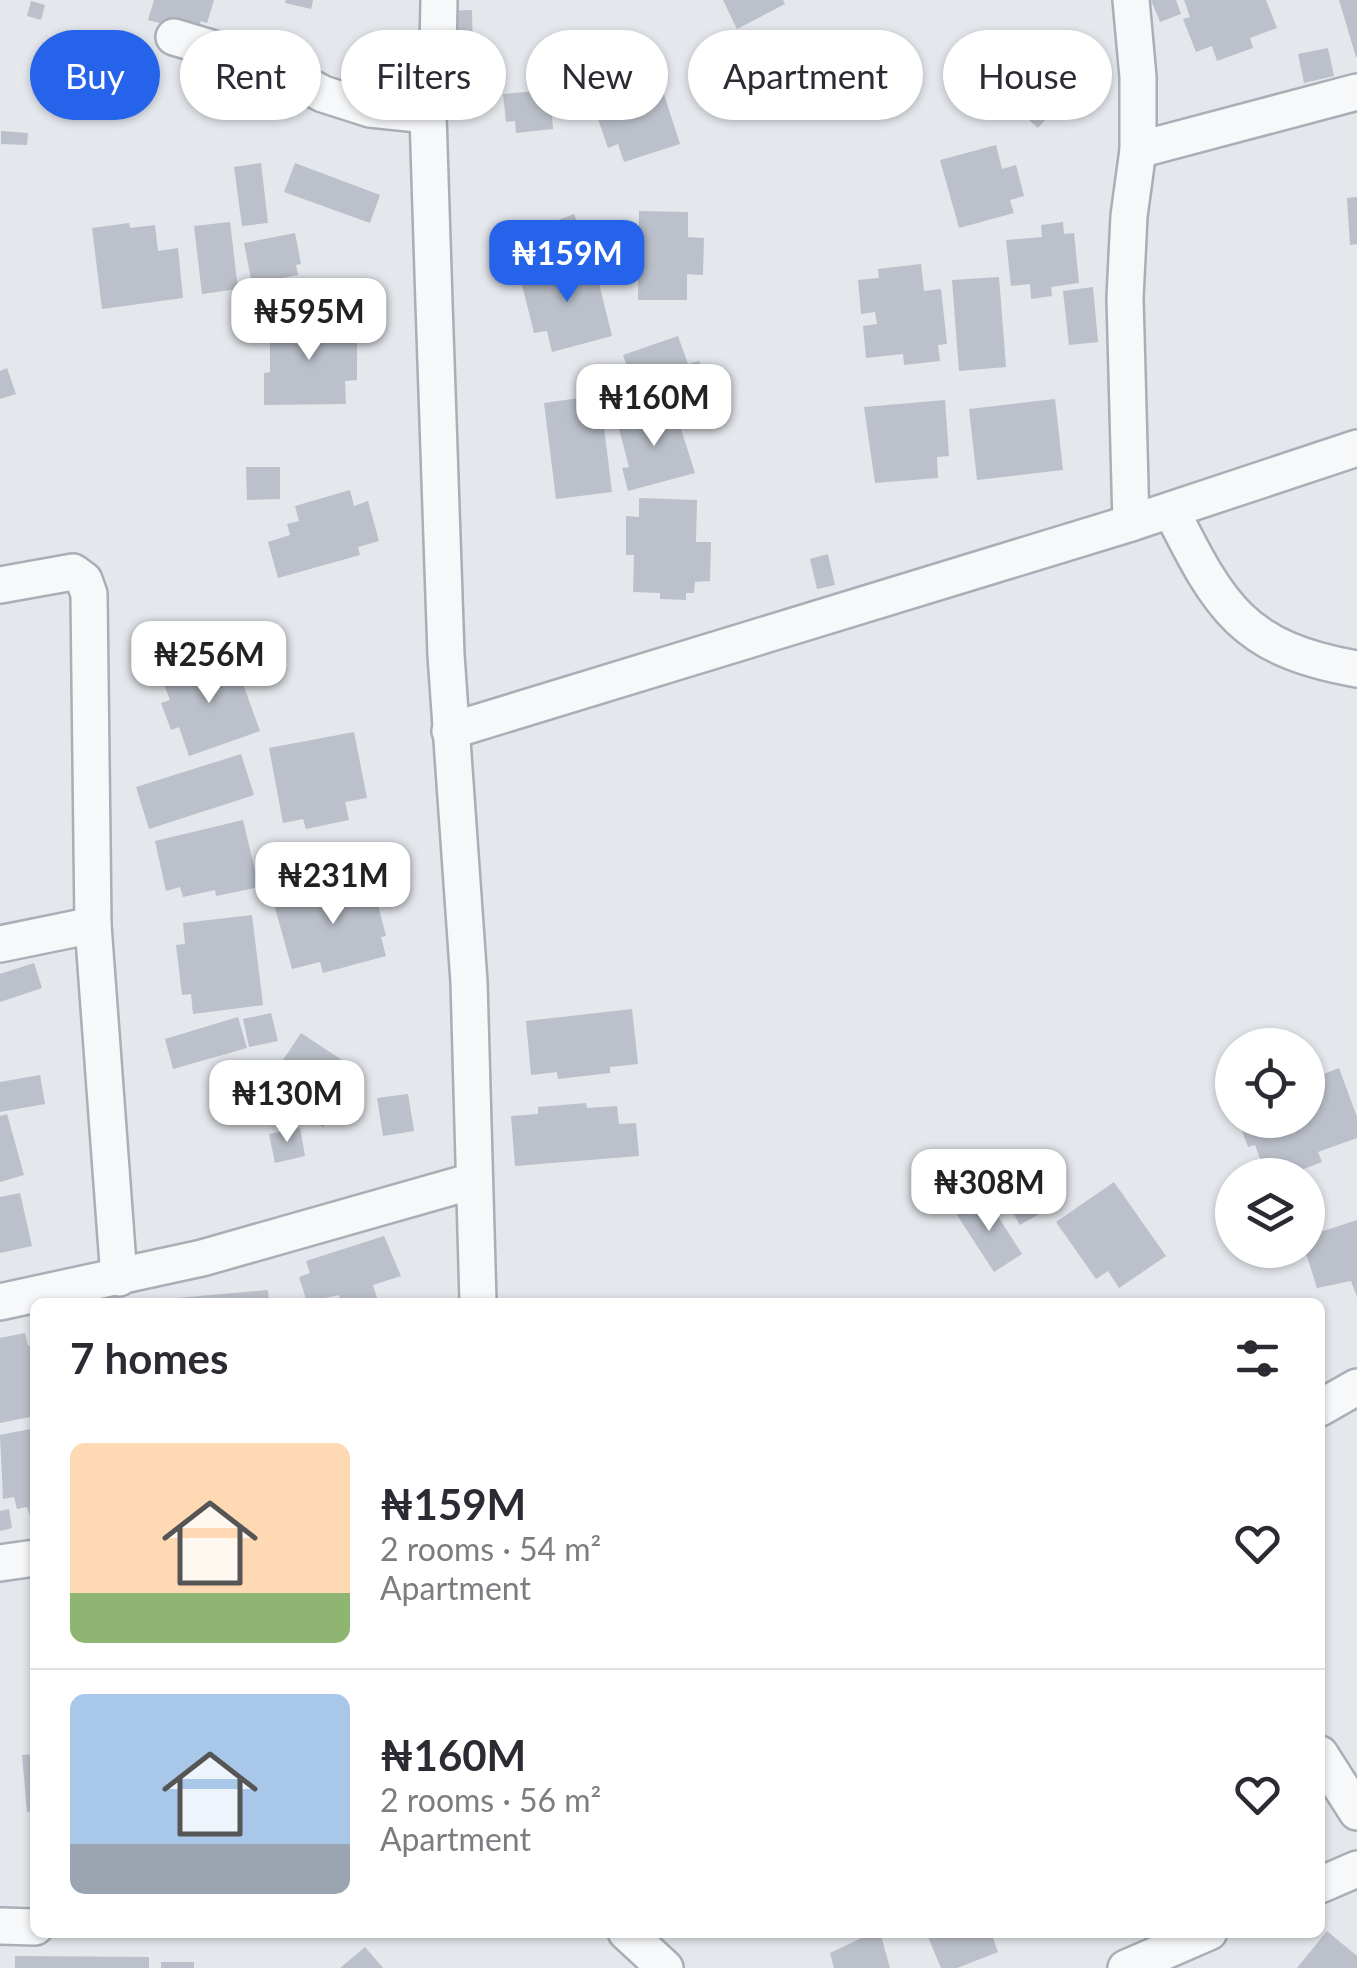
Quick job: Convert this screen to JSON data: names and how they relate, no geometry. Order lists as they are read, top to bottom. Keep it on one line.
{"page":{"chip":["Buy","Rent","Filters","New","Apartment","House"],"price":["₦159M","₦595M","₦160M","₦256M","₦231M","₦130M","₦308M"],"heading":"7 homes","list":[{"name":"₦159M","note":"2 rooms · 54 m² · Apartment"},{"name":"₦160M","note":"2 rooms · 56 m² · Apartment"}]}}
